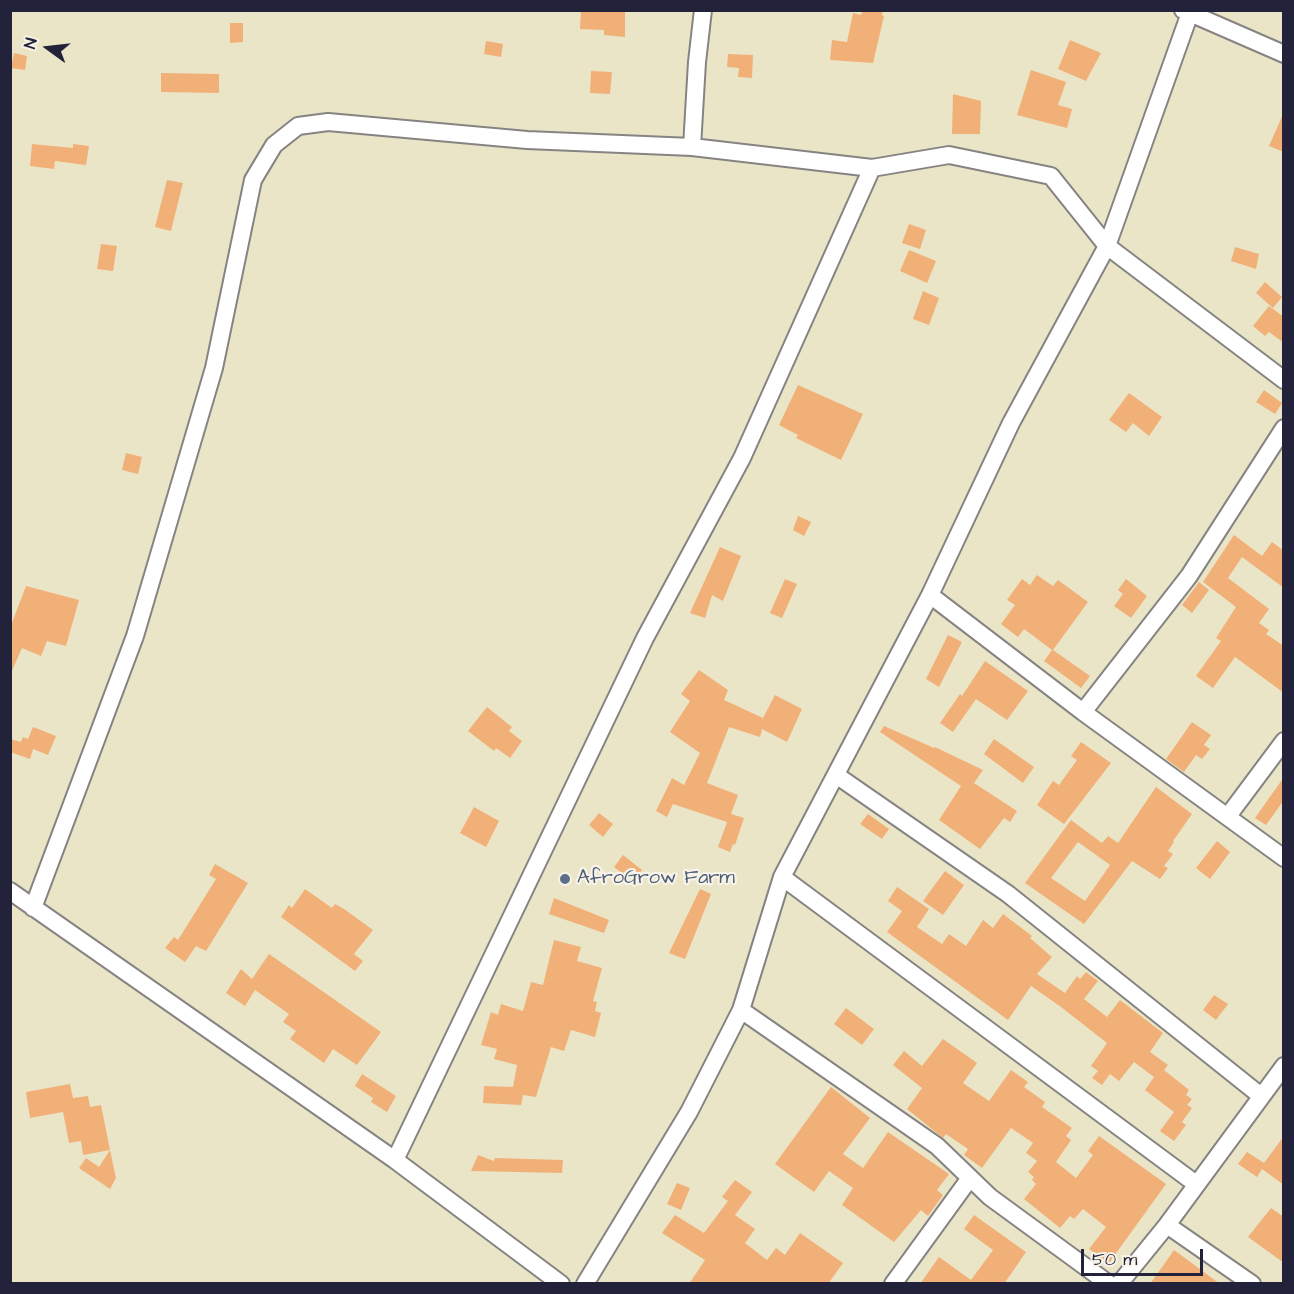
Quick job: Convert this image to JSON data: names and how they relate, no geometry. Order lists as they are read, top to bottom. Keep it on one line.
{"places":["AfroGrow Farm"],"scale_bar":"50 m","north":"left"}
